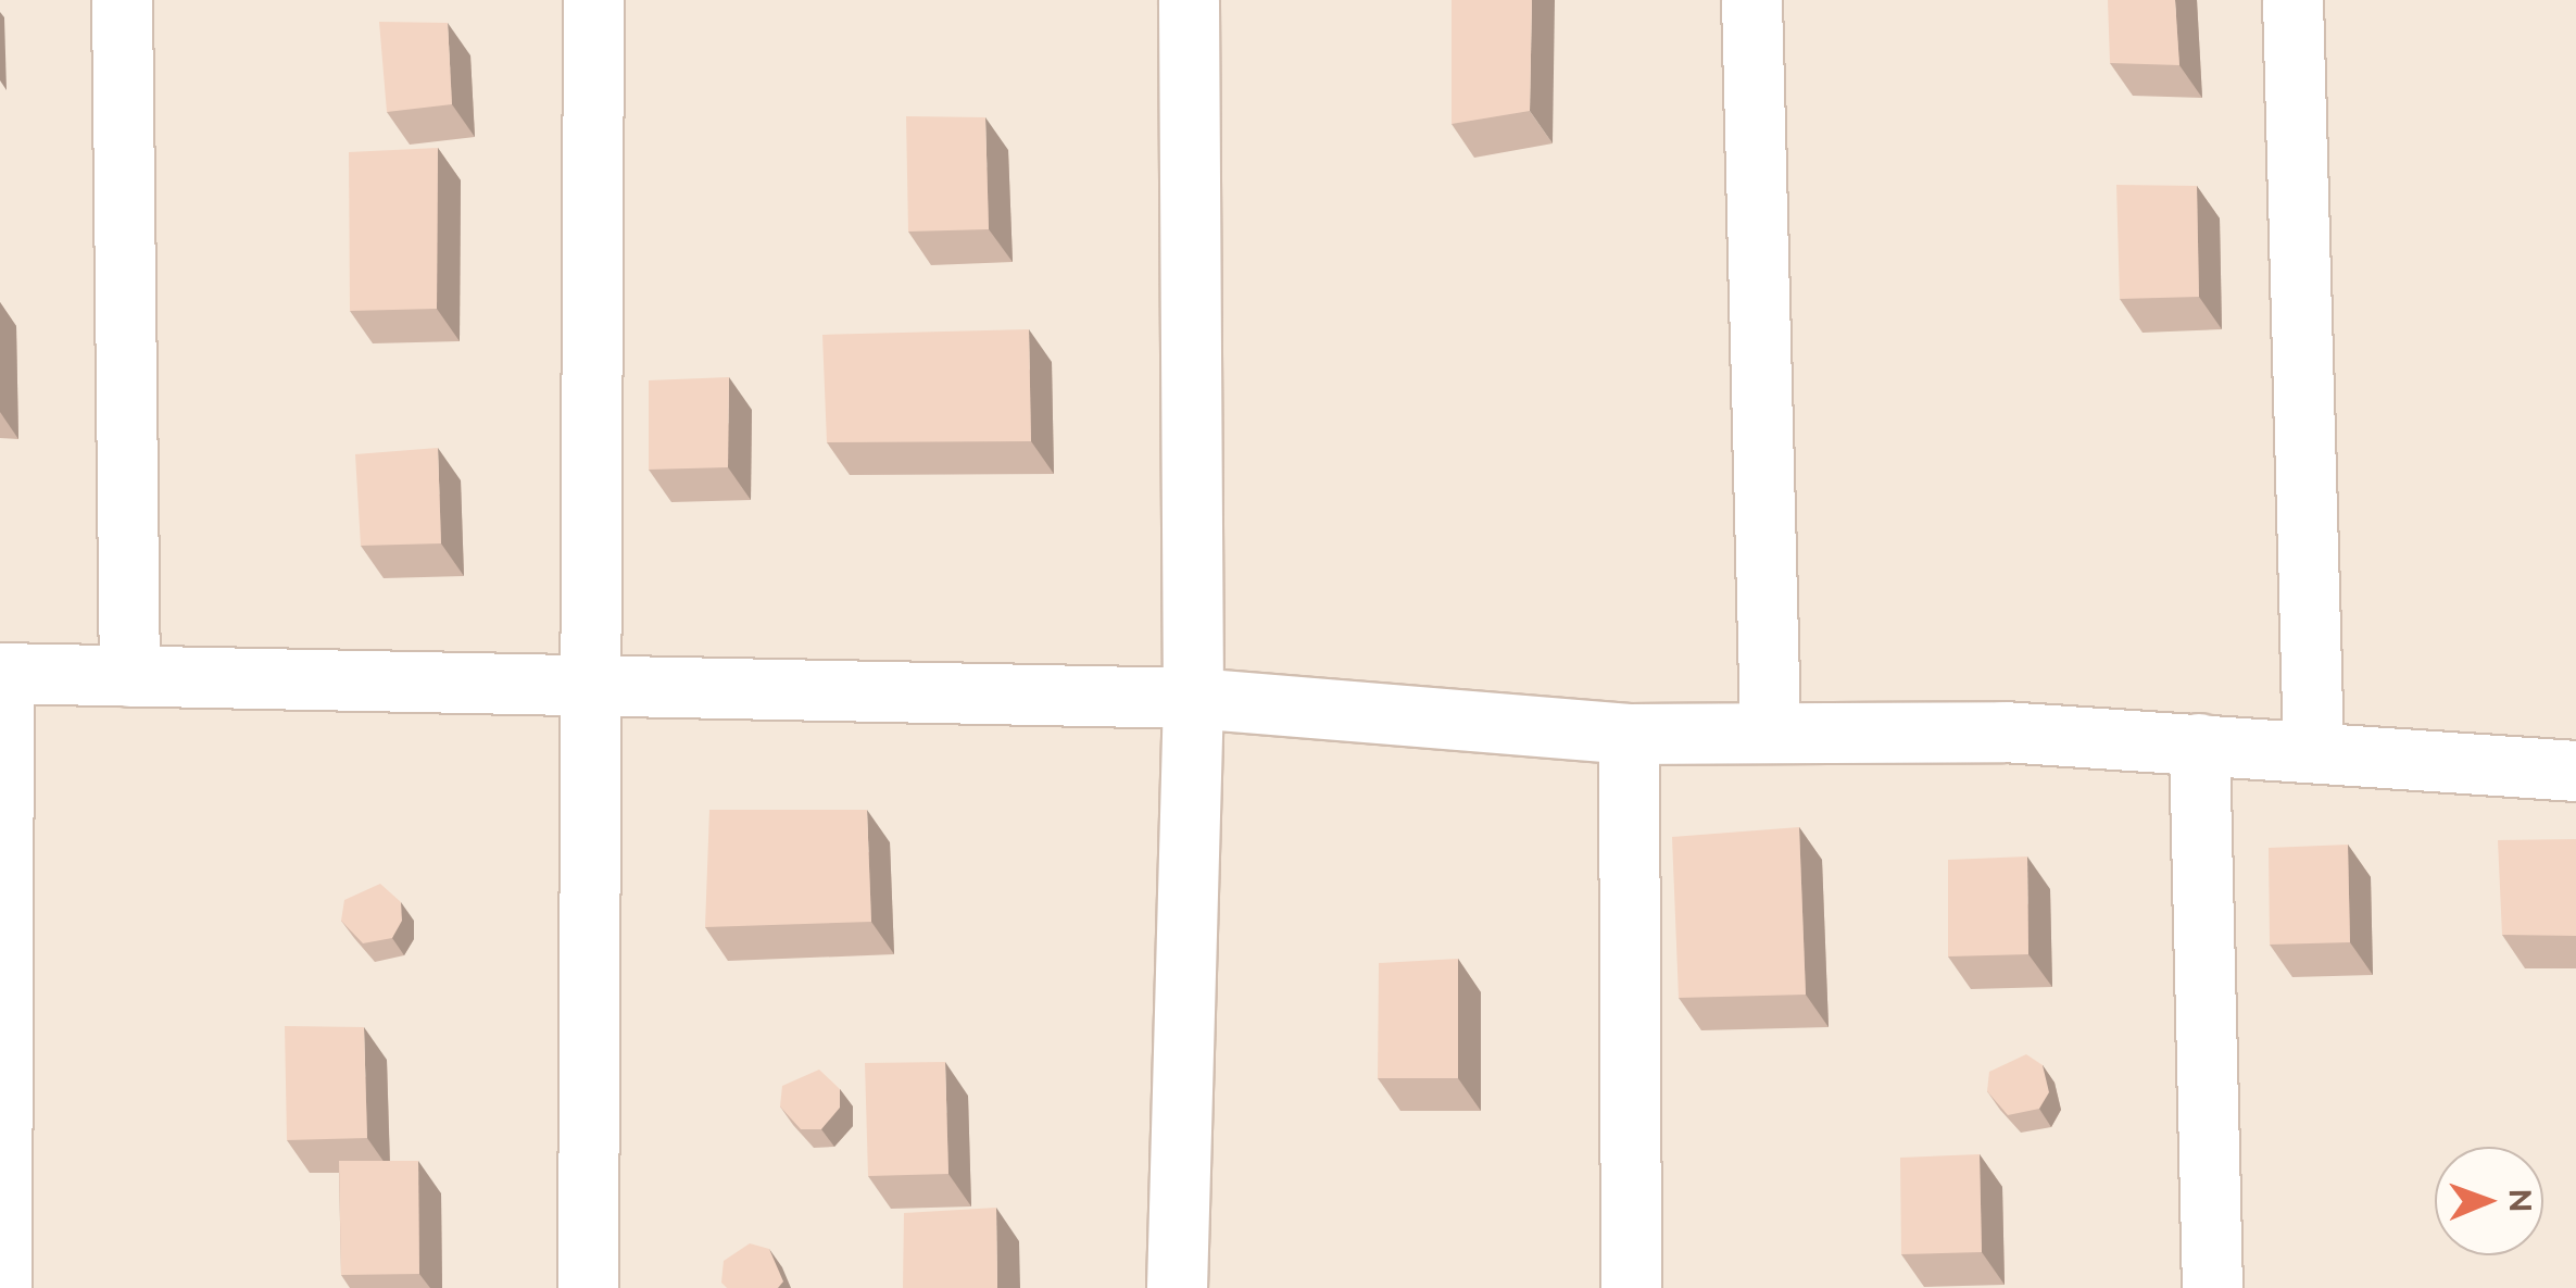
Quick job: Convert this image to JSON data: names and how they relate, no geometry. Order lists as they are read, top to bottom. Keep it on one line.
{"north":"right"}
